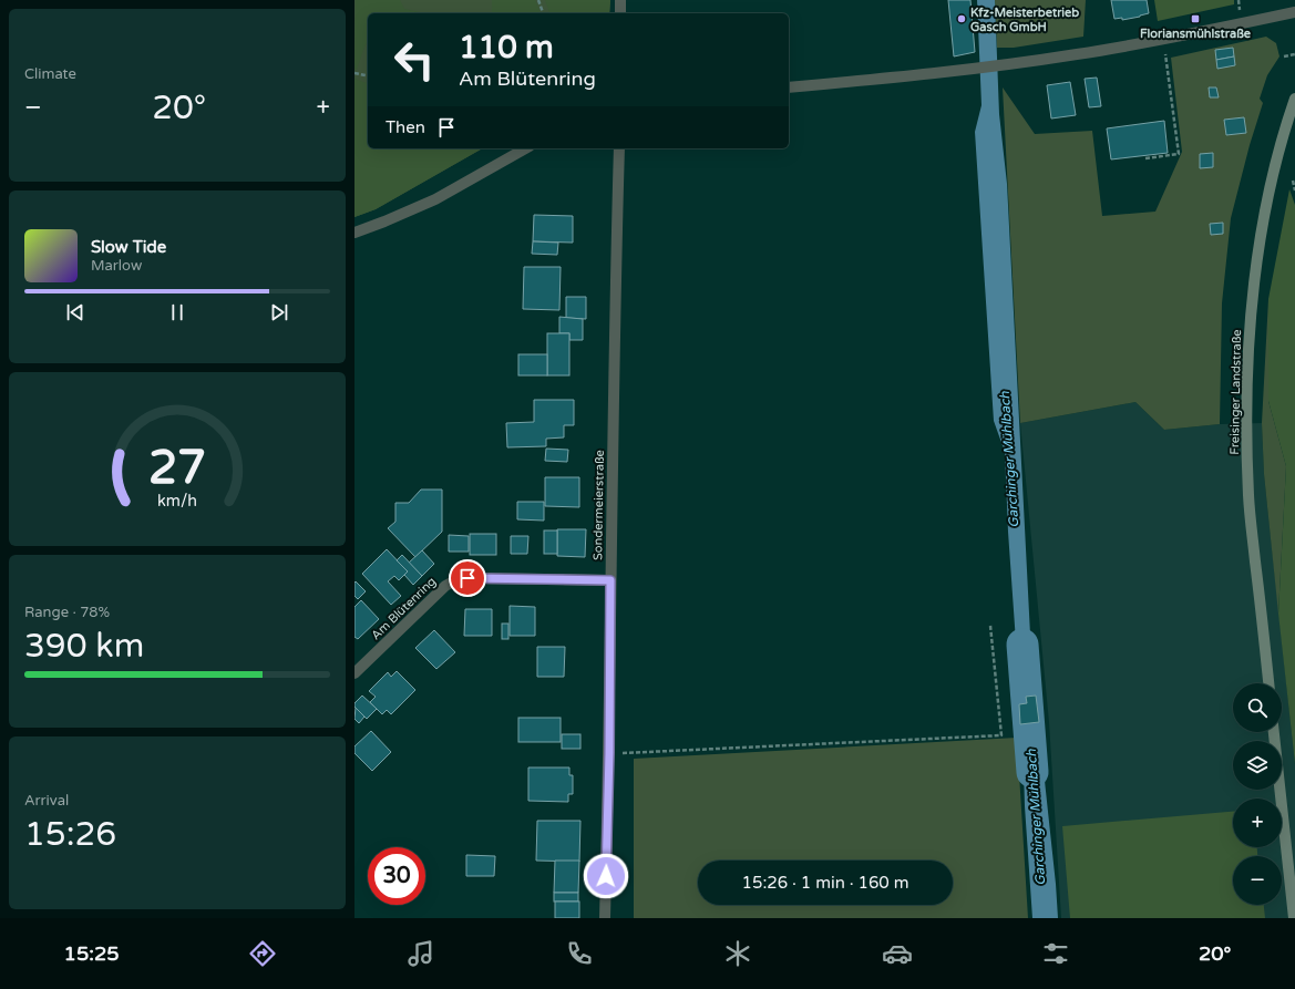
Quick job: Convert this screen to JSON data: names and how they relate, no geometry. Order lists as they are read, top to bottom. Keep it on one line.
{"streets":{"main road":["Freisinger Landstraße"],"street":["Sondermeierstraße","Am Blütenring"]},"crossings":[["Sondermeierstraße","Am Blütenring"]],"water":["Garchinger Mühlbach"],"places":{"other":["Kfz-Meisterbetrieb Gasch GmbH"],"transit":["Floriansmühlstraße"]},"page":{"tile":["Climate",["Range · 78%","390 km"],["Arrival","15:26"]],"turn":["110 m","Am Blütenring"],"heat":["−","20°","+"],"then":"Then","song":["Slow Tide","Marlow"],"map_buttons":["+","−"],"limit":"30","trip":"15:26 · 1 min · 160 m","tabs":["15:25","20°"],"gauge":["27","km/h"]}}
